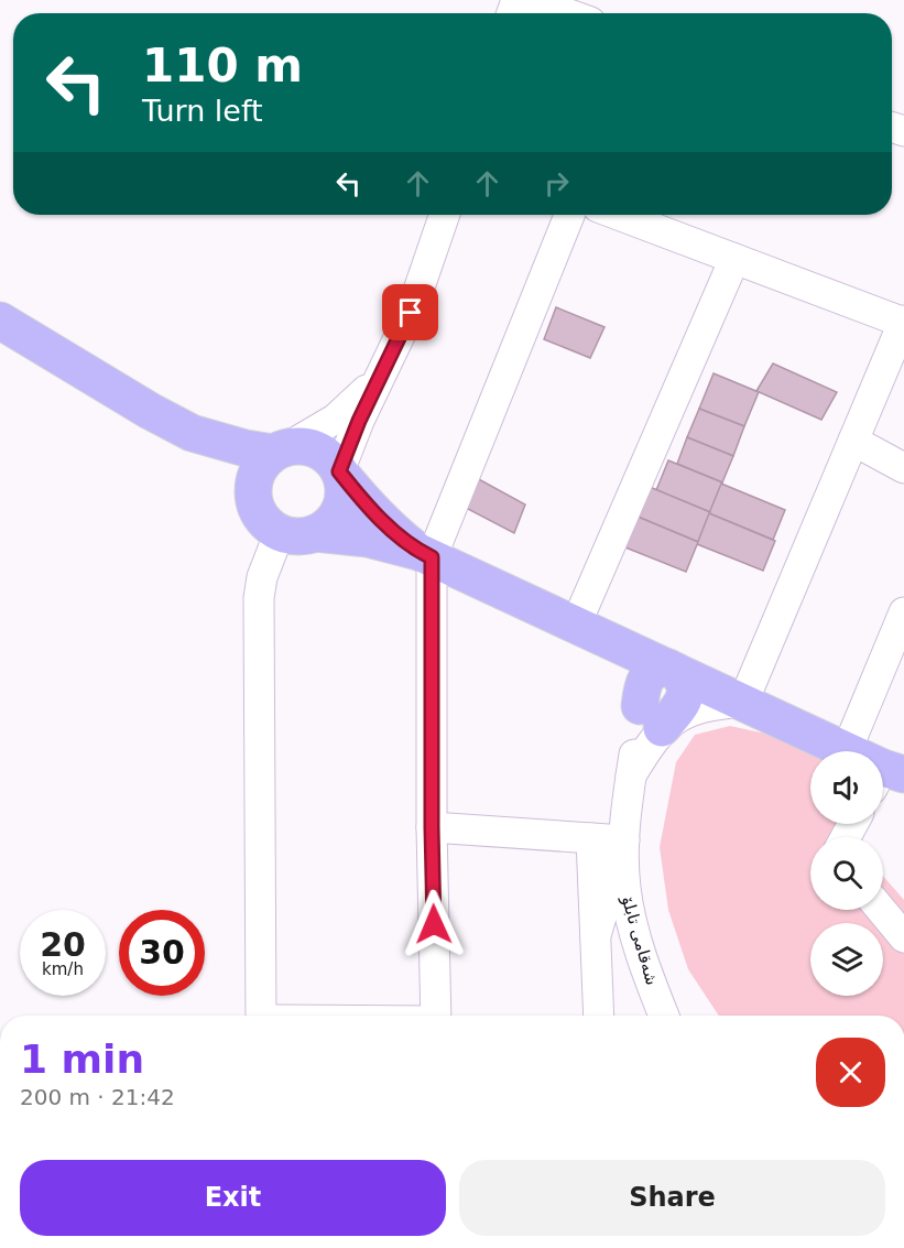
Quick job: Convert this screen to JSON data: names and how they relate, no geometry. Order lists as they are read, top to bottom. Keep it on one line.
{"streets":{"street":["شەقامی تابلۆ"]},"page":{"turn":["110 m","Turn left"],"speed":"20 km/h","limit":"30","heading":["1 min","200 m · 21:42"],"buttons":["Exit","Share"]}}
